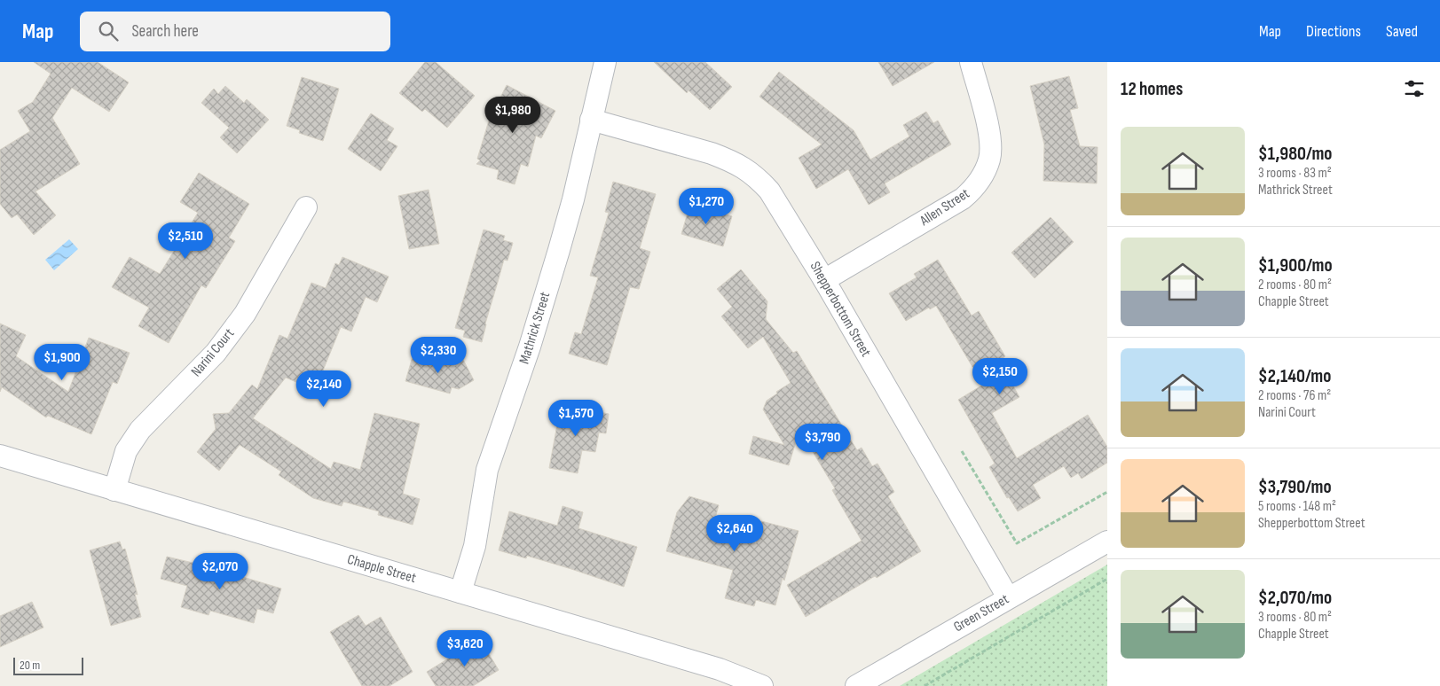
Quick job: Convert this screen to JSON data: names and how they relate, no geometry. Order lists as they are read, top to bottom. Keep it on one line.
{"streets":{"street":["Allen Street","Shepperbottom Street","Mathrick Street","Narini Court","Chapple Street","Green Street"]},"crossings":[["Allen Street","Shepperbottom Street"],["Shepperbottom Street","Mathrick Street"],["Shepperbottom Street","Green Street"],["Mathrick Street","Chapple Street"],["Narini Court","Chapple Street"]],"scale_bar":"20 m","page":{"header":"Map","search":"Search here","nav":["Map","Directions","Saved"],"heading":"12 homes","price":["$1,980","$1,270","$2,510","$2,330","$1,900","$2,150","$2,140","$1,570","$3,790","$2,640","$2,070","$3,620"],"list":[{"name":"$1,980/mo","note":"3 rooms · 83 m² · Mathrick Street"},{"name":"$1,900/mo","note":"2 rooms · 80 m² · Chapple Street"},{"name":"$2,140/mo","note":"2 rooms · 76 m² · Narini Court"},{"name":"$3,790/mo","note":"5 rooms · 148 m² · Shepperbottom Street"},{"name":"$2,070/mo","note":"3 rooms · 80 m² · Chapple Street"}],"scale":"20 m"}}
